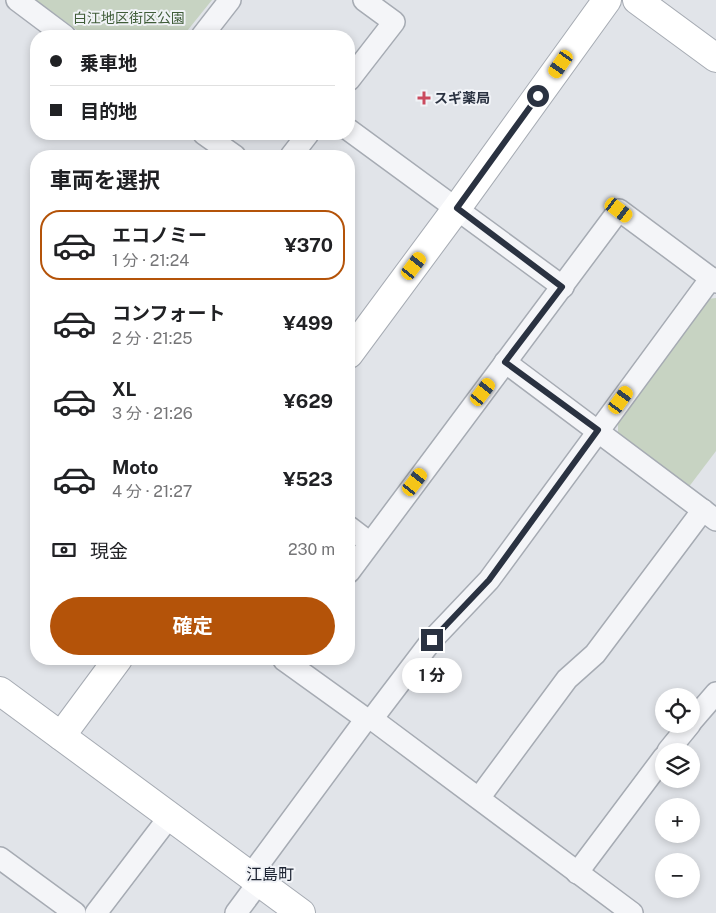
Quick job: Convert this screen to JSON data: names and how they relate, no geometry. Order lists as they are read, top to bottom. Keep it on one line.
{"districts":["江島町"],"parks":["白江地区街区公園"],"places":{"health":["スギ薬局"]},"page":{"banner":["乗車地","目的地"],"heading":"車両を選択","list":[{"name":"エコノミー","note":"1 分 · 21:24","value":"¥370"},{"name":"コンフォート","note":"2 分 · 21:25","value":"¥499"},{"name":"XL","note":"3 分 · 21:26","value":"¥629"},{"name":"Moto","note":"4 分 · 21:27","value":"¥523"}],"pay":["現金","230 m"],"buttons":"確定","bubble":"1 分","map_buttons":["+","−"]}}
